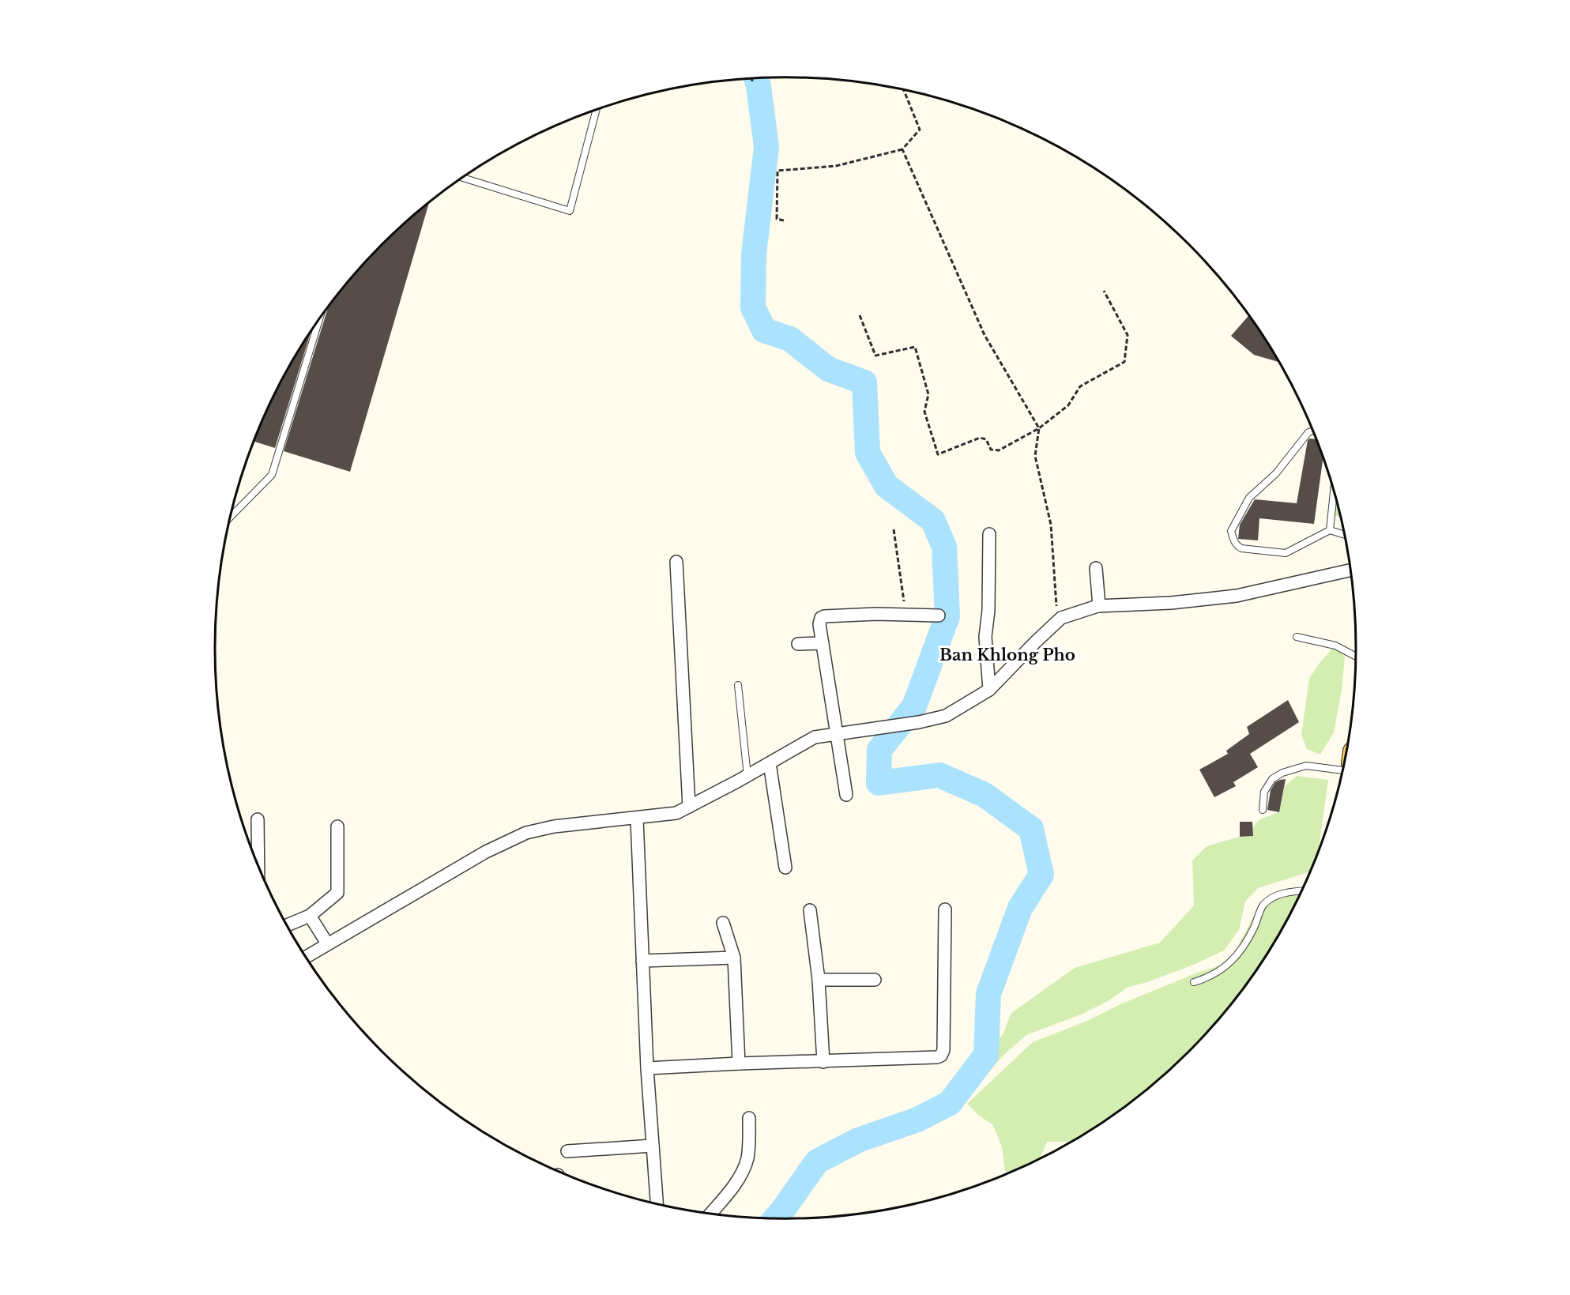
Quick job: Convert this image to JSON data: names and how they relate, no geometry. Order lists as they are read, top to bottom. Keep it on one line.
{"districts":["Ban Khlong Pho"]}
